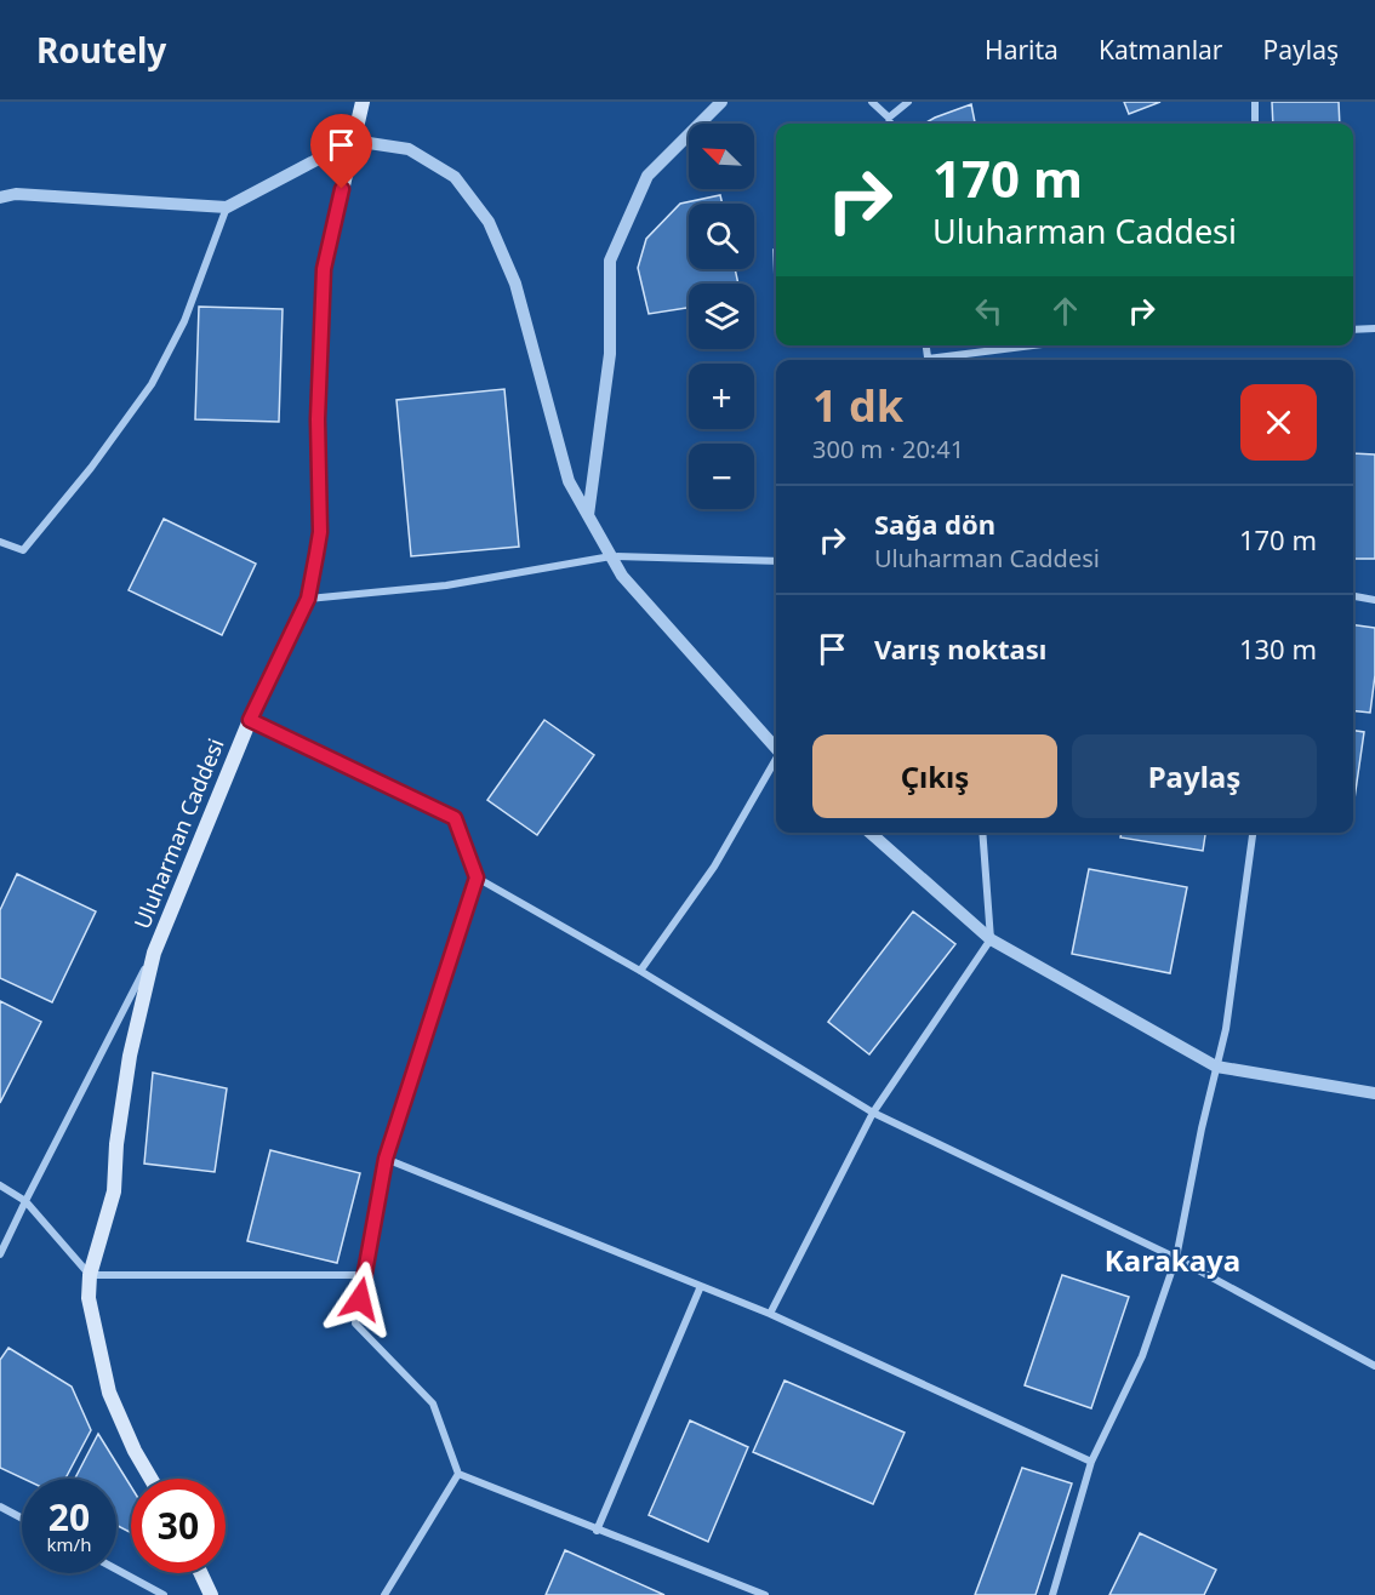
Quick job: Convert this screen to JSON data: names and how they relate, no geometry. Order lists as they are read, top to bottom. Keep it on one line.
{"streets":{"main road":["Uluharman Caddesi"]},"districts":["Karakaya"],"north":"top left","page":{"header":"Routely","nav":["Harita","Katmanlar","Paylaş"],"map_buttons":["+","−"],"turn":["170 m","Uluharman Caddesi"],"heading":["1 dk","300 m · 20:41"],"list":[{"name":"Sağa dön","note":"Uluharman Caddesi","value":"170 m"},{"name":"Varış noktası","value":"130 m"}],"buttons":["Çıkış","Paylaş"],"speed":"20 km/h","limit":"30"}}
